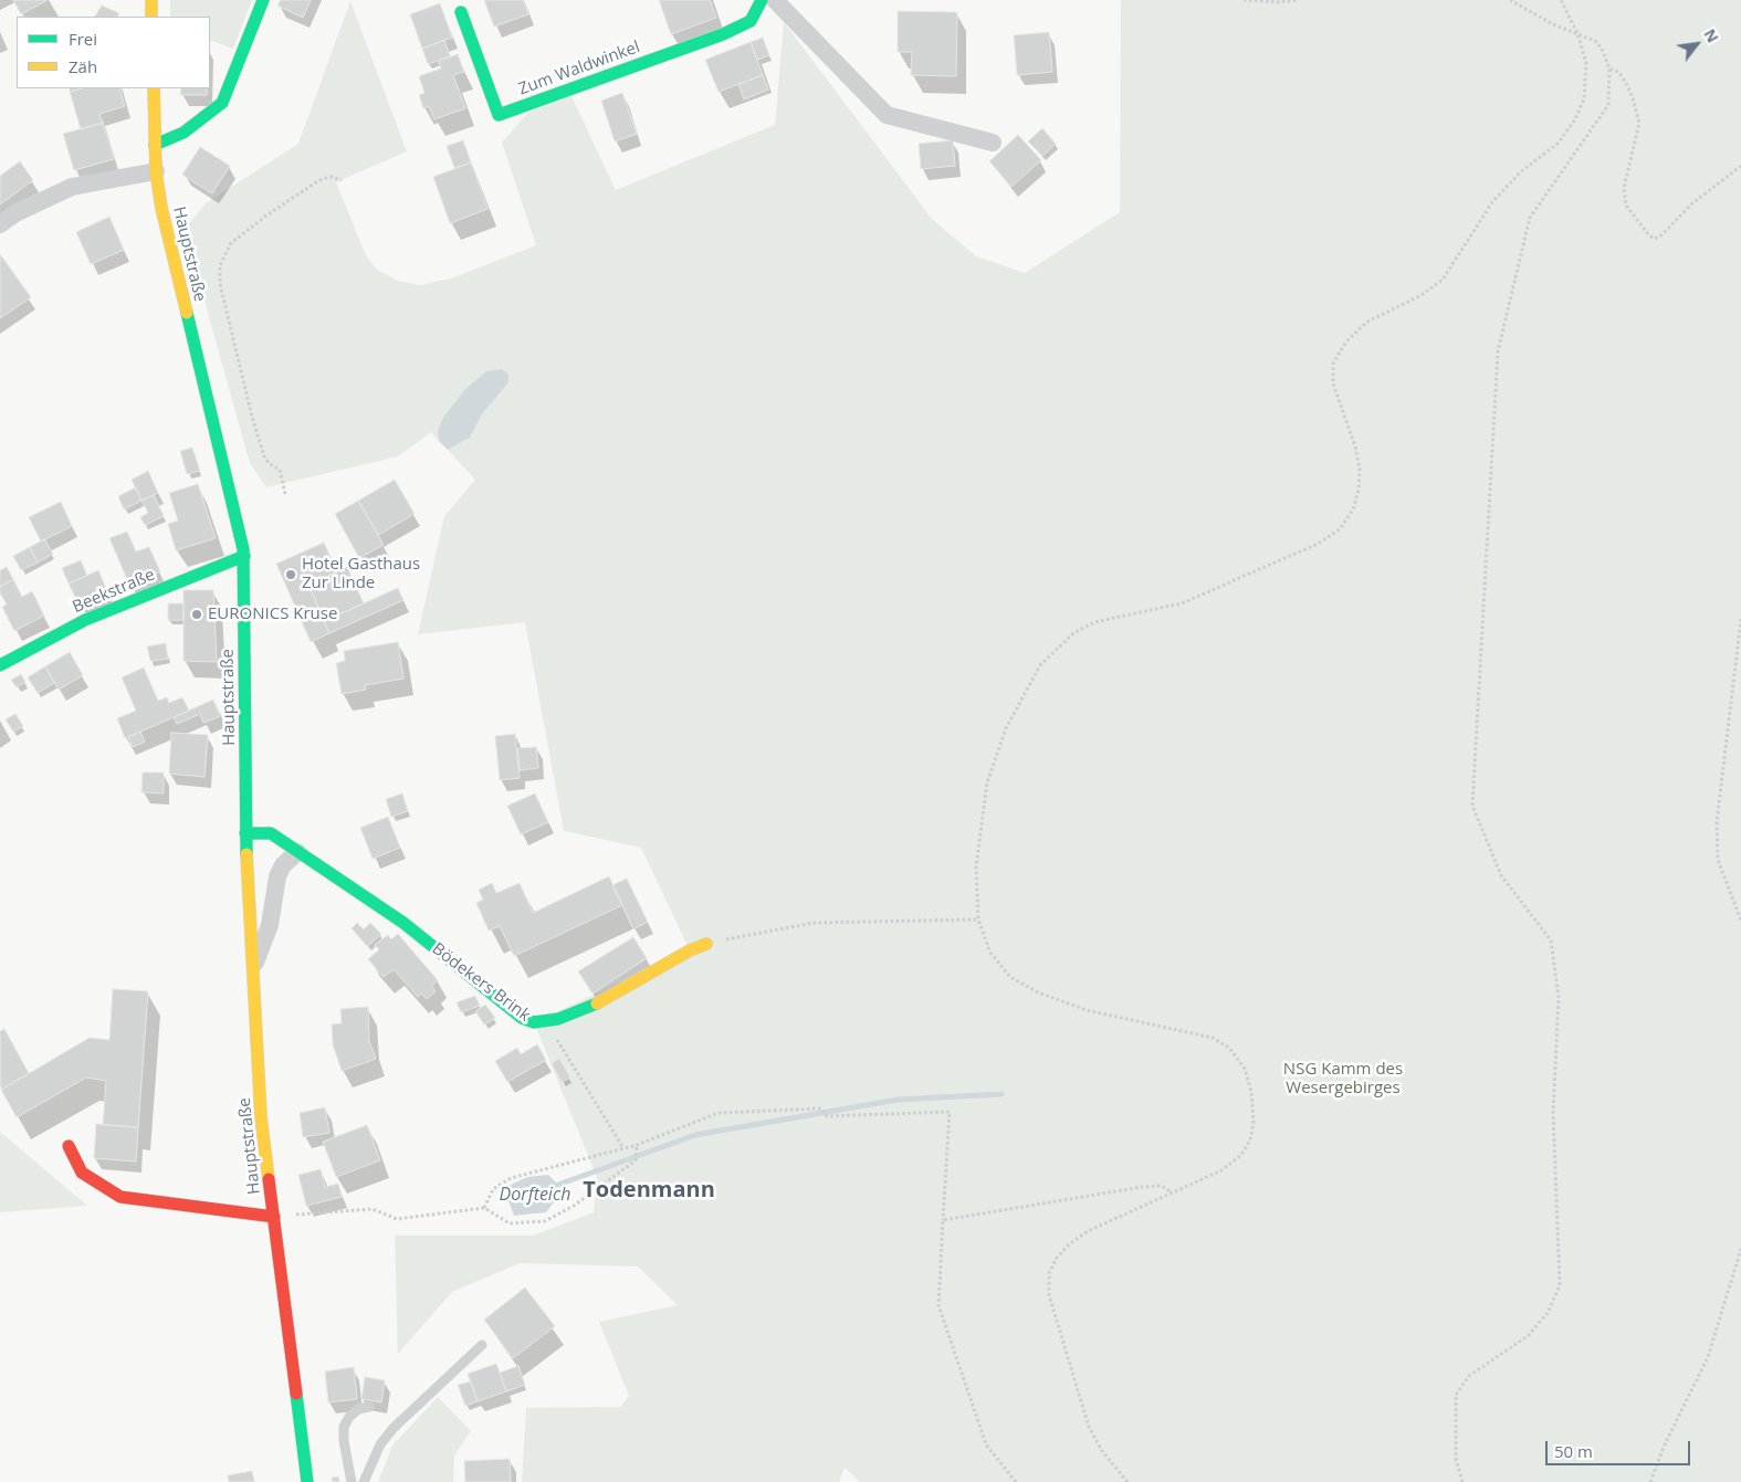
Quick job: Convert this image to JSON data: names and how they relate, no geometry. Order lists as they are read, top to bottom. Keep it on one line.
{"streets":{"street":["Zum Waldwinkel","Hauptstraße","Beekstraße","Bödekers Brink"]},"crossings":[["Hauptstraße","Beekstraße"],["Hauptstraße","Bödekers Brink"]],"districts":["Todenmann"],"water":["Dorfteich"],"parks":["NSG Kamm des Wesergebirges"],"places":["Hotel Gasthaus Zur Linde","EURONICS Kruse"],"legend":["Frei","Zäh"],"scale_bar":"50 m","north":"top right"}
